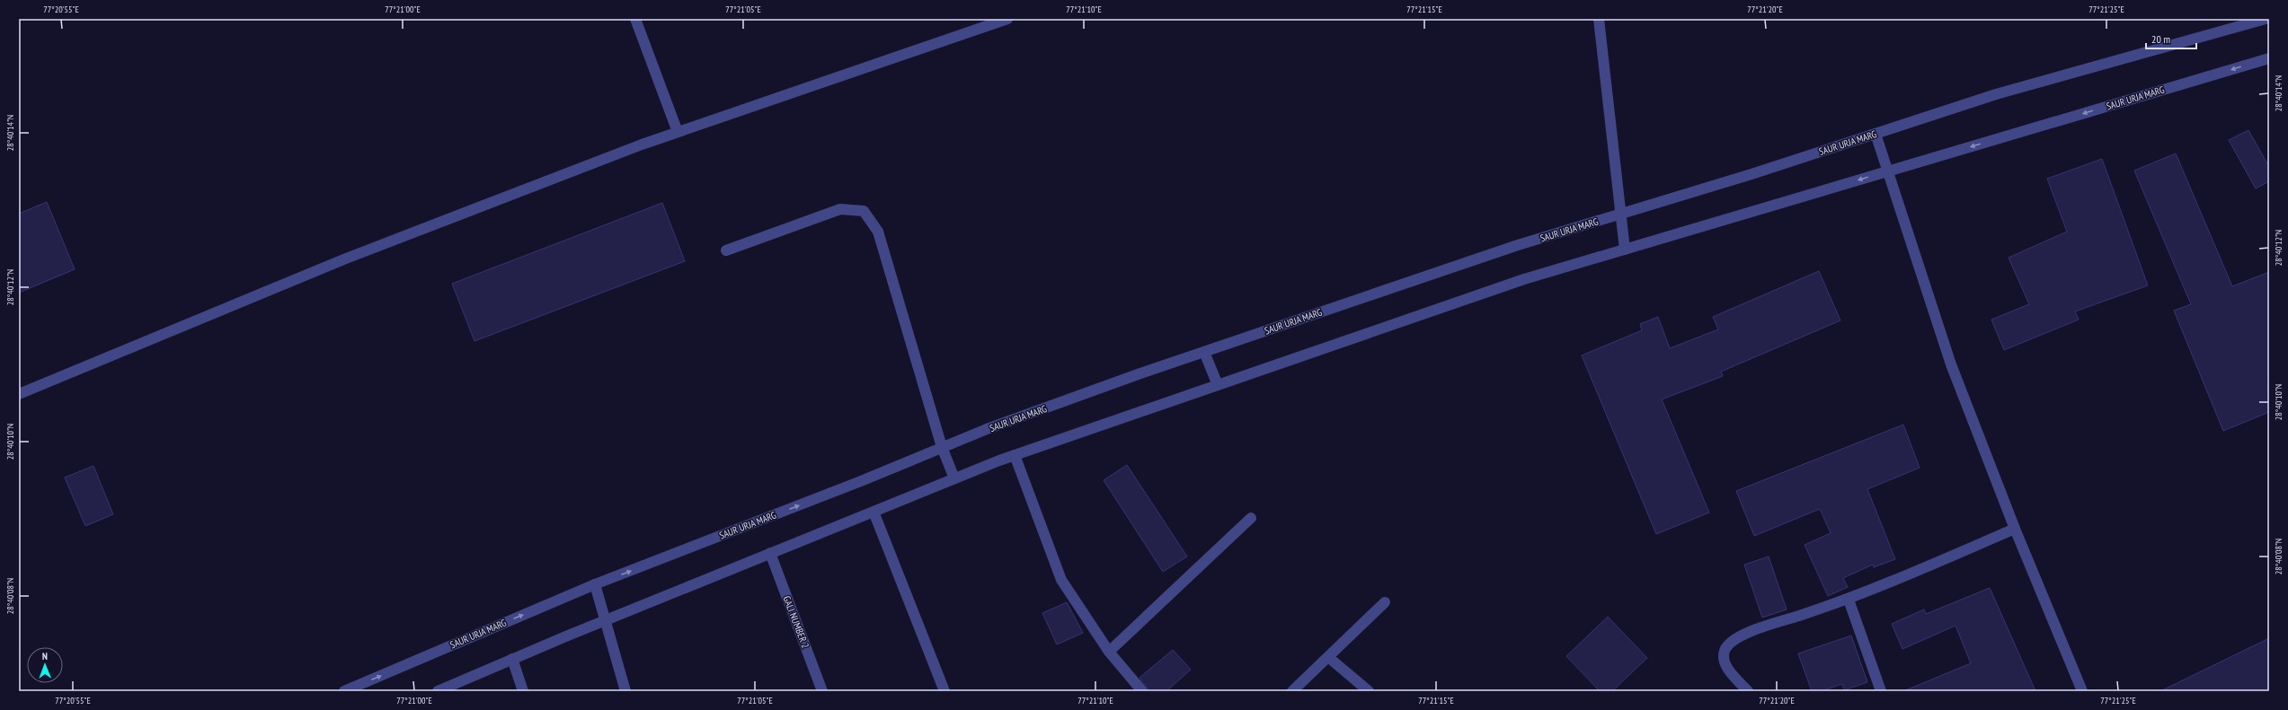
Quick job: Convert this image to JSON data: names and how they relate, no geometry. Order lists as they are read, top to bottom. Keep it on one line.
{"streets":{"street":["SAUR URJA MARG","GALI NUMBER 2"]},"crossings":[["SAUR URJA MARG","GALI NUMBER 2"]],"scale_bar":"20 m","north":"top","coordinates":["77°20'55\"E","77°21'00\"E","77°21'05\"E","77°21'10\"E","77°21'15\"E","77°21'20\"E","77°21'25\"E","28°40'14\"N","28°40'12\"N","28°40'10\"N","28°40'08\"N"]}
